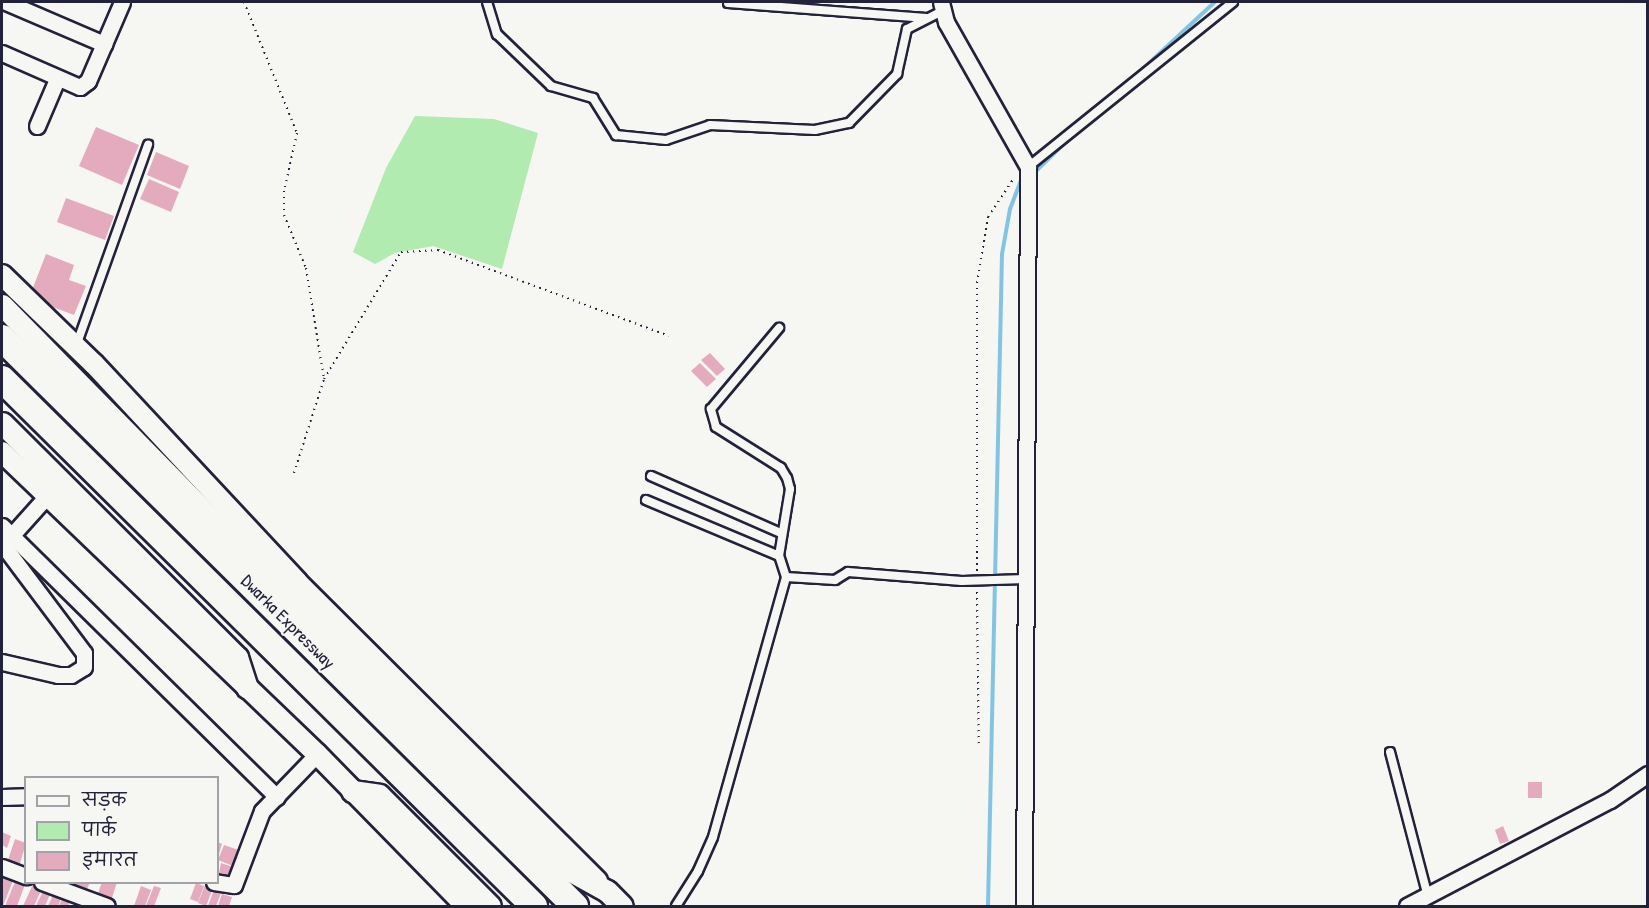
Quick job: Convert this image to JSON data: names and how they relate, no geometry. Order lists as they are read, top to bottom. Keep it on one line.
{"streets":{"highway":["Dwarka Expressway"]},"legend":["सड़क","पार्क","इमारत"]}
